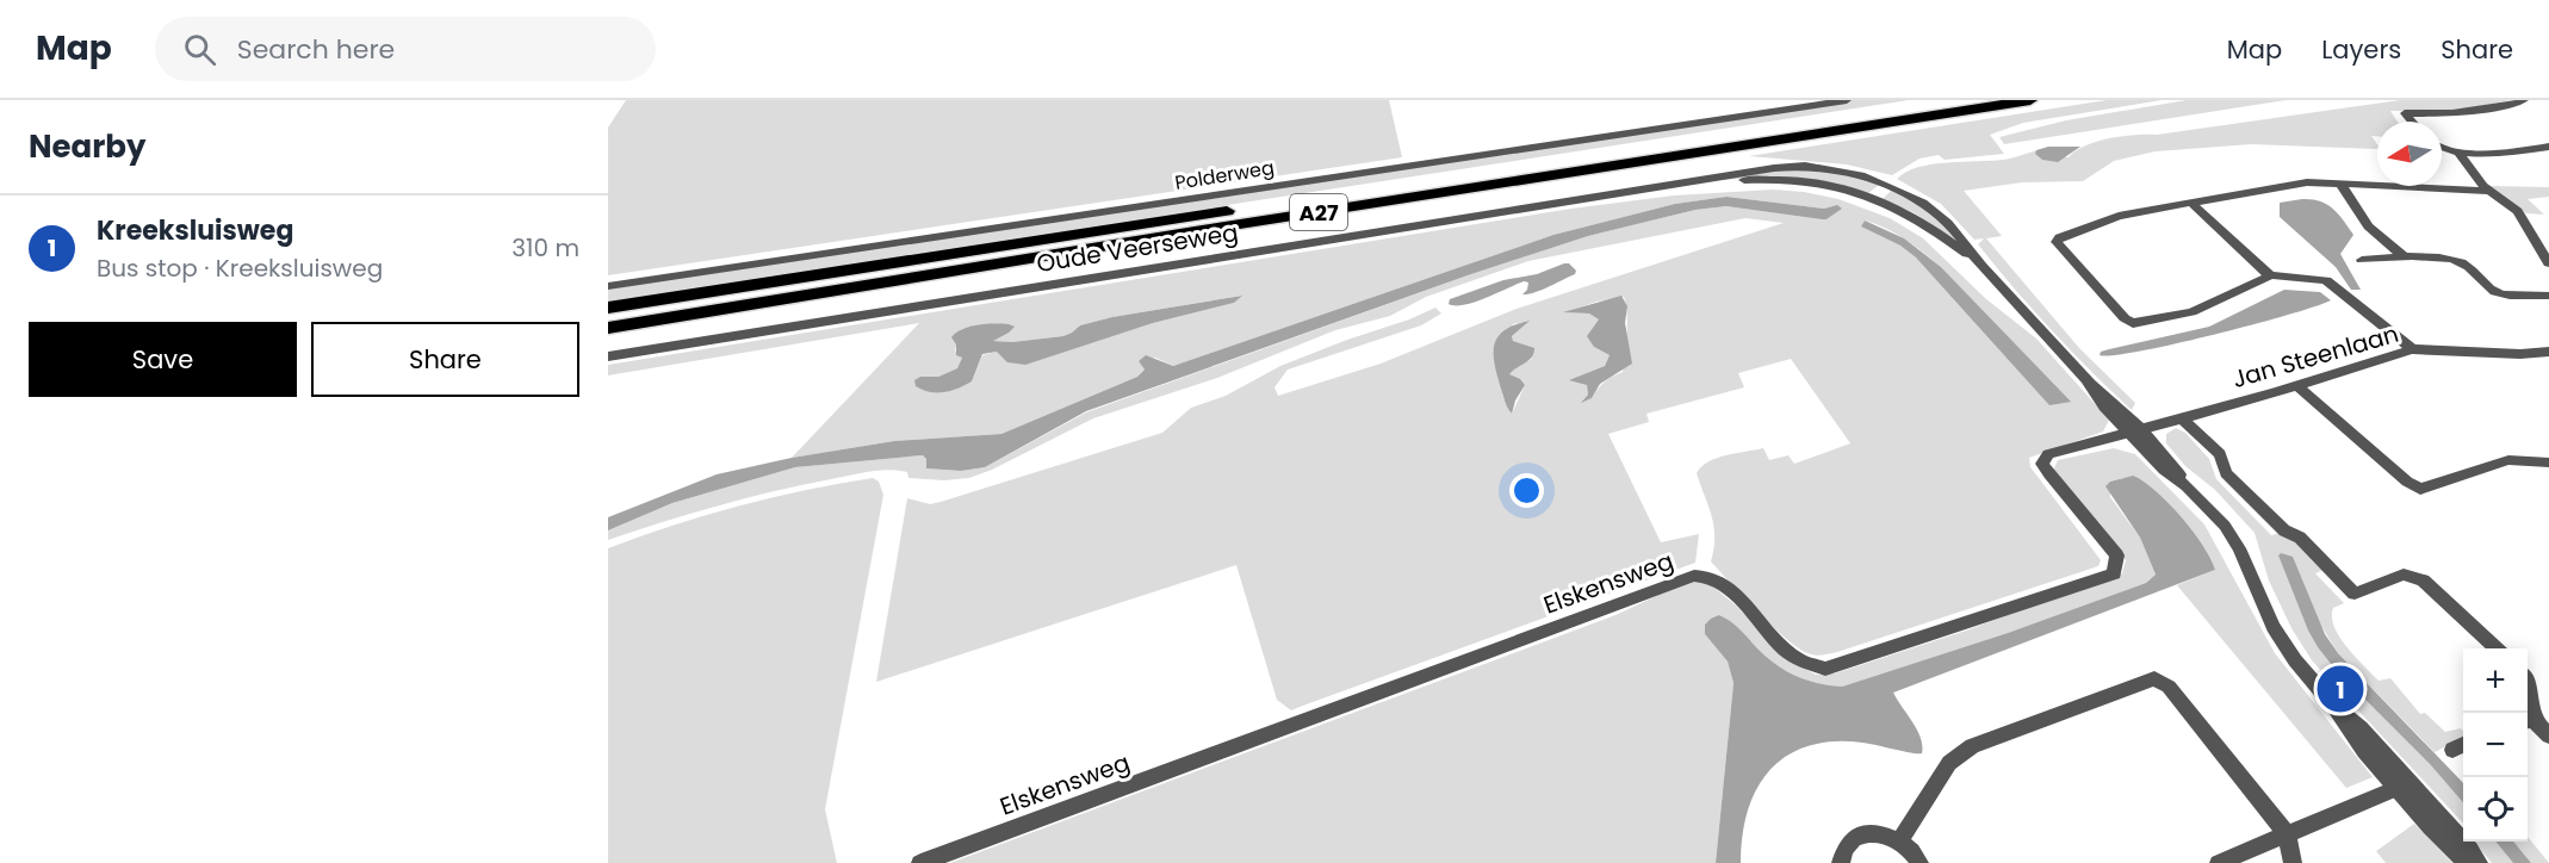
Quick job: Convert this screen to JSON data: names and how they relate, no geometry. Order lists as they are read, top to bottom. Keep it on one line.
{"streets":{"highway":["A27"],"street":["Polderweg","Oude Veerseweg","Jan Steenlaan","Elskensweg"]},"crossings":[["Jan Steenlaan","Elskensweg"]],"north":"left","page":{"header":"Map","search":"Search here","nav":["Map","Layers","Share"],"heading":"Nearby","list":[{"mark":"1","name":"Kreeksluisweg","note":"Bus stop · Kreeksluisweg","value":"310 m"}],"buttons":["Save","Share"],"map_buttons":["+","−"],"pins":"1"}}
